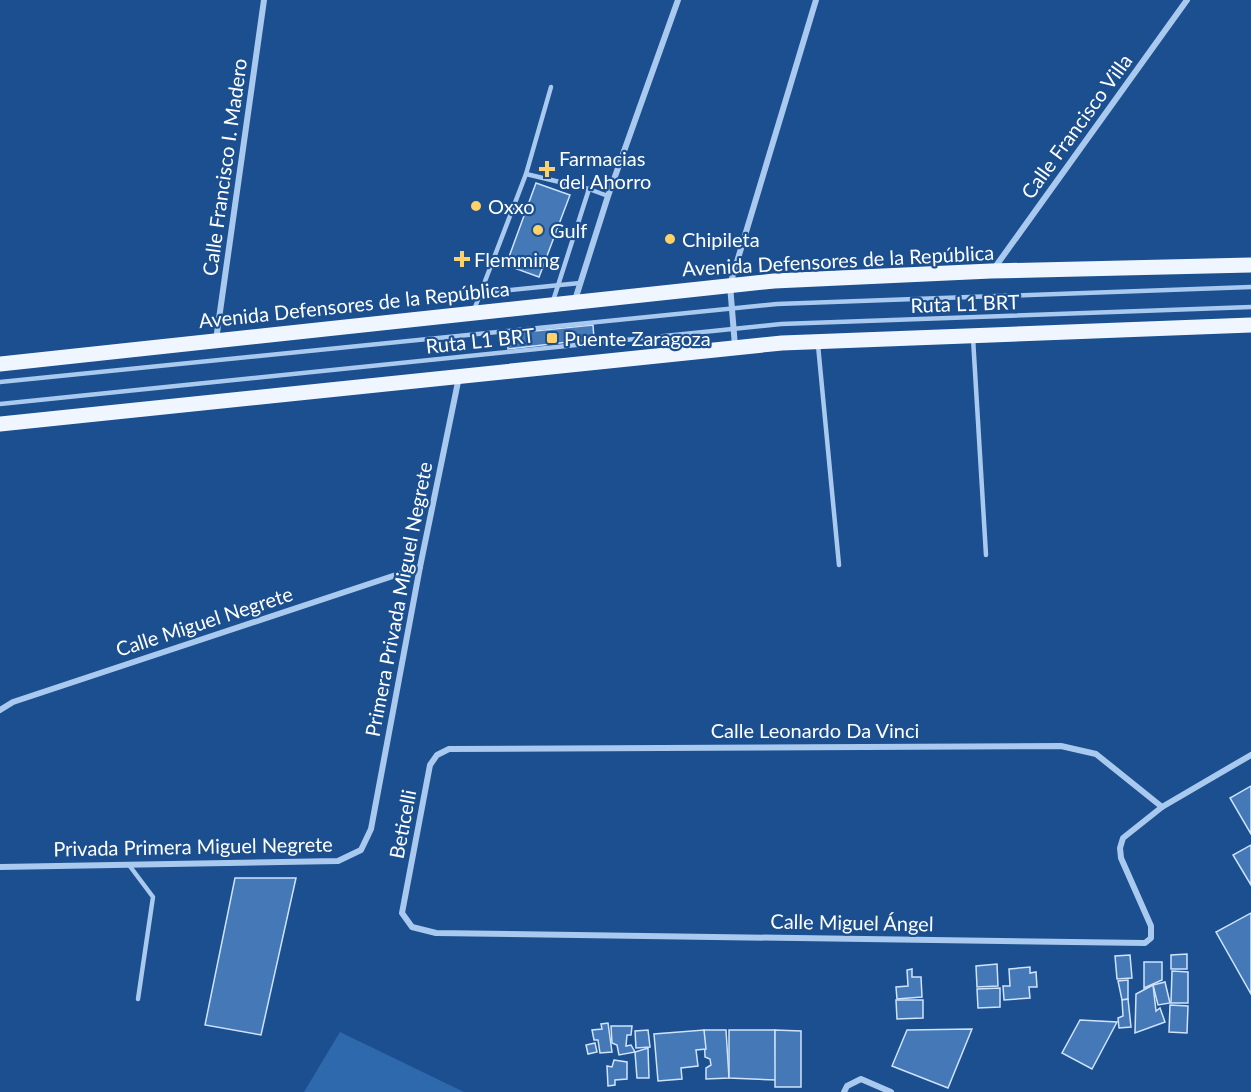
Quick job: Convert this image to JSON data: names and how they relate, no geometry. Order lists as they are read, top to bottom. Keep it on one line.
{"streets":{"main road":["Avenida Defensores de la República"],"street":["Calle Francisco Villa","Calle Francisco I. Madero","Primera Privada Miguel Negrete","Calle Miguel Negrete","Calle Leonardo Da Vinci","Beticelli","Privada Primera Miguel Negrete","Calle Miguel Ángel"],"lane":["Ruta L1 BRT"]},"crossings":[["Calle Francisco Villa","Avenida Defensores de la República"],["Calle Francisco I. Madero","Avenida Defensores de la República"],["Primera Privada Miguel Negrete","Calle Miguel Negrete"],["Primera Privada Miguel Negrete","Privada Primera Miguel Negrete"],["Calle Leonardo Da Vinci","Beticelli"],["Calle Leonardo Da Vinci","Calle Miguel Ángel"],["Beticelli","Calle Miguel Ángel"]],"places":{"health":["Farmacias del Ahorro","Flemming"],"other":["Oxxo","Gulf","Chipileta"],"transit":["Puente Zaragoza"]}}
